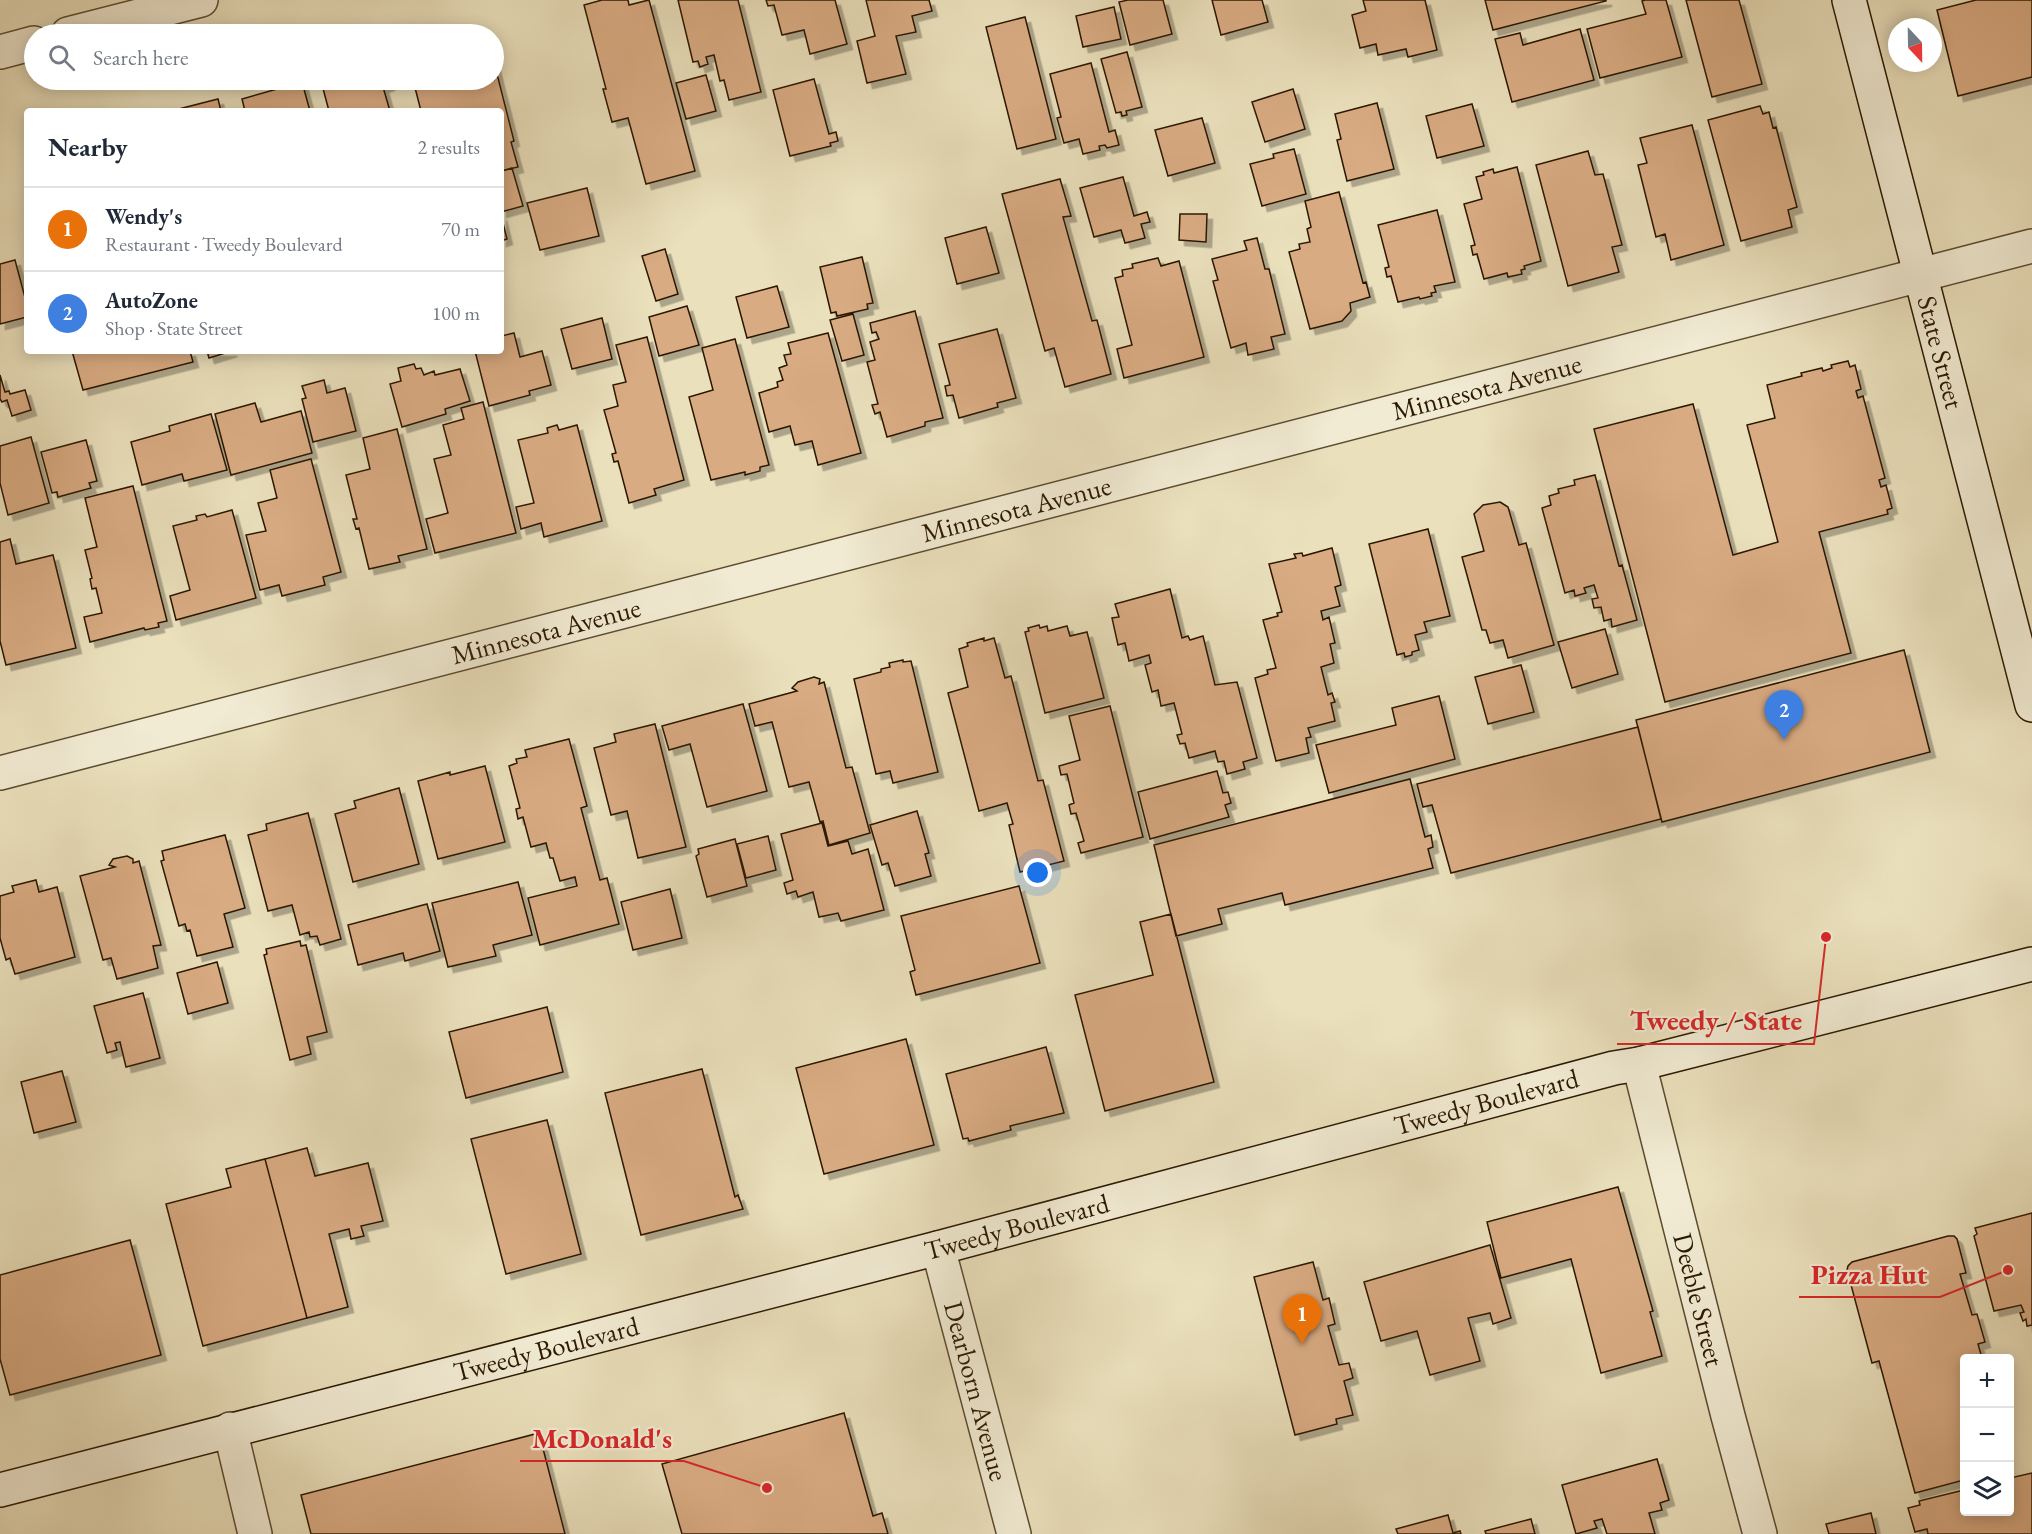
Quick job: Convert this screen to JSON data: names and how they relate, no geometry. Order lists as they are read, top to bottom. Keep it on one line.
{"streets":{"street":["State Street","Minnesota Avenue","Tweedy Boulevard","Deeble Street","Dearborn Avenue"]},"crossings":[["State Street","Minnesota Avenue"],["Tweedy Boulevard","Deeble Street"],["Tweedy Boulevard","Dearborn Avenue"]],"places":["Tweedy / State","Pizza Hut","McDonald's"],"north":"bottom","page":{"search":"Search here","heading":["Nearby","2 results"],"list":[{"mark":"1","name":"Wendy's","note":"Restaurant · Tweedy Boulevard","value":"70 m"},{"mark":"2","name":"AutoZone","note":"Shop · State Street","value":"100 m"}],"pins":["2","1"],"map_buttons":["+","−"]}}
